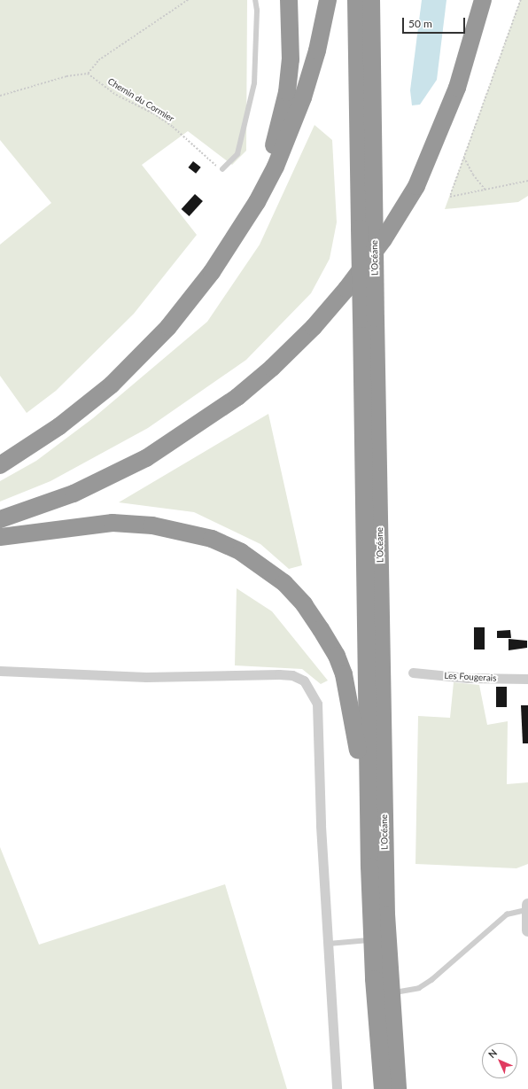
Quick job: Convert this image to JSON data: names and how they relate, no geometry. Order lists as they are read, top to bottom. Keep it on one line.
{"streets":{"highway":["L’Océane"],"street":["Les Fougerais"],"path":["Chemin du Cormier"]},"scale_bar":"50 m","north":"top left"}
